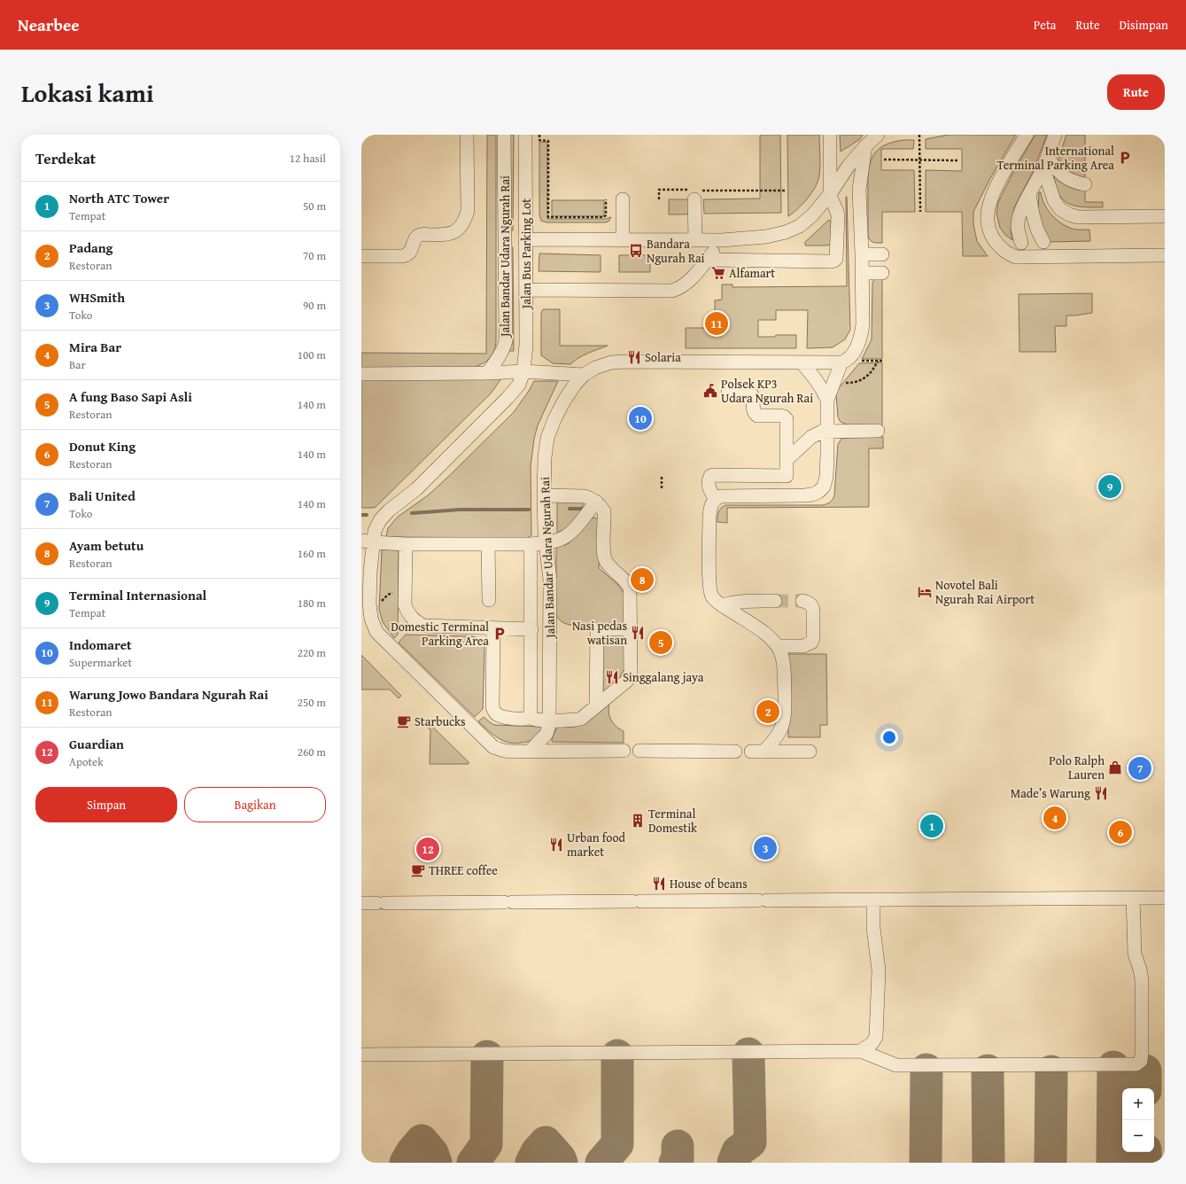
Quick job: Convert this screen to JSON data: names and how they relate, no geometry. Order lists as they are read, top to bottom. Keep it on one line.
{"streets":{"street":["Jalan Bus Parking Lot","Jalan Bandar Udara Ngurah Rai"]},"places":{"parking":["International Terminal Parking Area","Domestic Terminal Parking Area"],"bus stop":["Bandara Ngurah Rai"],"supermarket":["Alfamart"],"restaurant":["Solaria","Nasi pedas watisan","Singgalang jaya","Made’s Warung","Urban food market","House of beans"],"public building":["Polsek KP3 Udara Ngurah Rai"],"hotel":["Novotel Bali Ngurah Rai Airport"],"cafe":["Starbucks","THREE coffee"],"shop":["Polo Ralph Lauren"],"building":["Terminal Domestik"]},"page":{"header":"Nearbee","nav":["Peta","Rute","Disimpan"],"title":"Lokasi kami","buttons":["Rute",["Simpan","Bagikan"]],"heading":["Terdekat","12 hasil"],"list":[{"mark":"1","name":"North ATC Tower","note":"Tempat","value":"50 m"},{"mark":"2","name":"Padang","note":"Restoran","value":"70 m"},{"mark":"3","name":"WHSmith","note":"Toko","value":"90 m"},{"mark":"4","name":"Mira Bar","note":"Bar","value":"100 m"},{"mark":"5","name":"A fung Baso Sapi Asli","note":"Restoran","value":"140 m"},{"mark":"6","name":"Donut King","note":"Restoran","value":"140 m"},{"mark":"7","name":"Bali United","note":"Toko","value":"140 m"},{"mark":"8","name":"Ayam betutu","note":"Restoran","value":"160 m"},{"mark":"9","name":"Terminal Internasional","note":"Tempat","value":"180 m"},{"mark":"10","name":"Indomaret","note":"Supermarket","value":"220 m"},{"mark":"11","name":"Warung Jowo Bandara Ngurah Rai","note":"Restoran","value":"250 m"},{"mark":"12","name":"Guardian","note":"Apotek","value":"260 m"}],"pins":["11","10","9","8","5","2","7","4","1","6","3","12"],"map_buttons":["+","−"]}}
